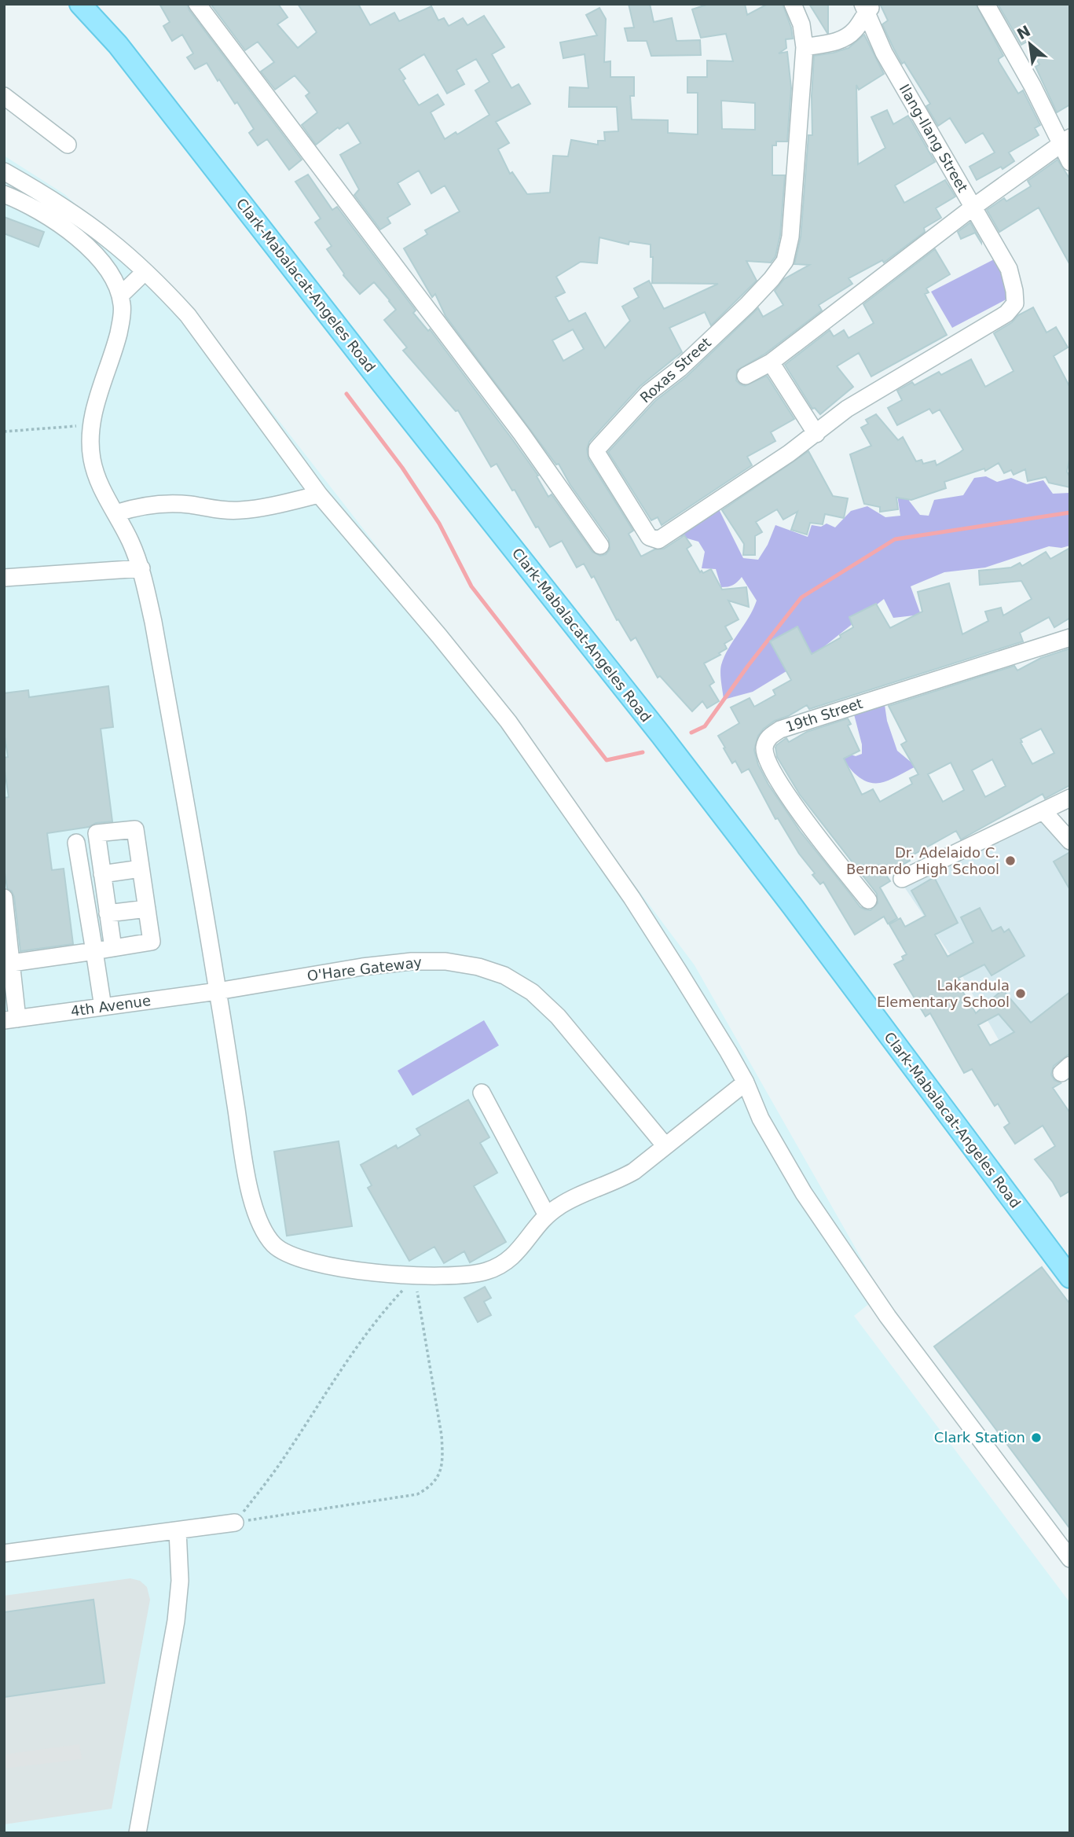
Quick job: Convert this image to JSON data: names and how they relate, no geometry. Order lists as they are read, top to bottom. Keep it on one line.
{"streets":{"main road":["Clark-Mabalacat-Angeles Road"],"street":["Ilang-Ilang Street","Roxas Street","19th Street","O'Hare Gateway","4th Avenue"]},"crossings":[["Ilang-Ilang Street","Roxas Street"],["O'Hare Gateway","4th Avenue"]],"places":["Dr. Adelaido C. Bernardo High School","Lakandula Elementary School","Clark Station"],"north":"top left"}
